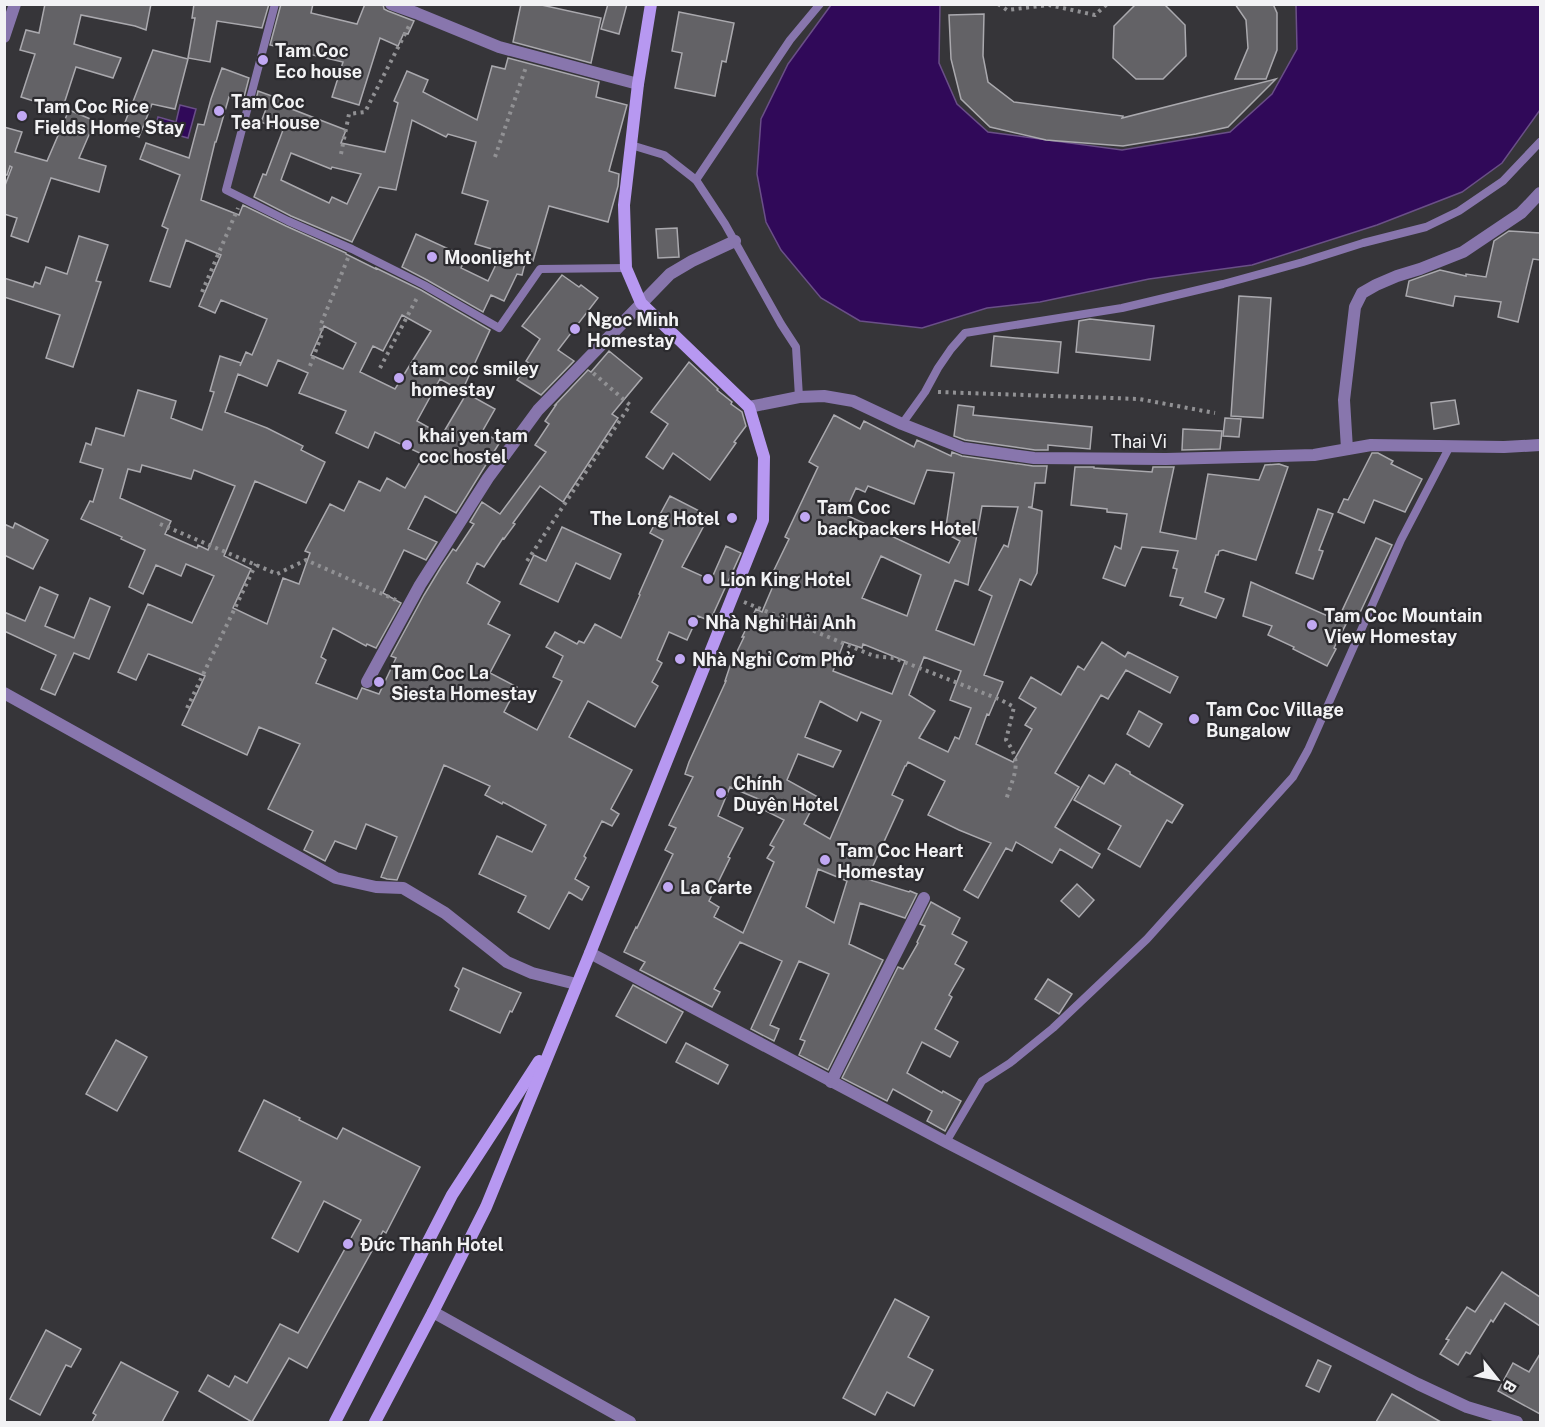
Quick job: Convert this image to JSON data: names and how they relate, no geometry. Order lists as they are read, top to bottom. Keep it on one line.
{"streets":{"street":["Thai Vi"]},"places":["Tam Coc Eco house","Tam Coc Tea House","Tam Coc Rice Fields Home Stay","Moonlight","Ngoc Minh Homestay","tam coc smiley homestay","khai yen tam coc hostel","Tam Coc backpackers Hotel","The Long Hotel","Lion King Hotel","Nhà Nghỉ Hải Anh","Tam Coc Mountain View Homestay","Nhà Nghỉ Cơm Phở","Tam Coc La Siesta Homestay","Tam Coc Village Bungalow","Chính Duyên Hotel","Tam Coc Heart Homestay","La Carte","Đức Thanh Hotel"],"north":"bottom right"}
